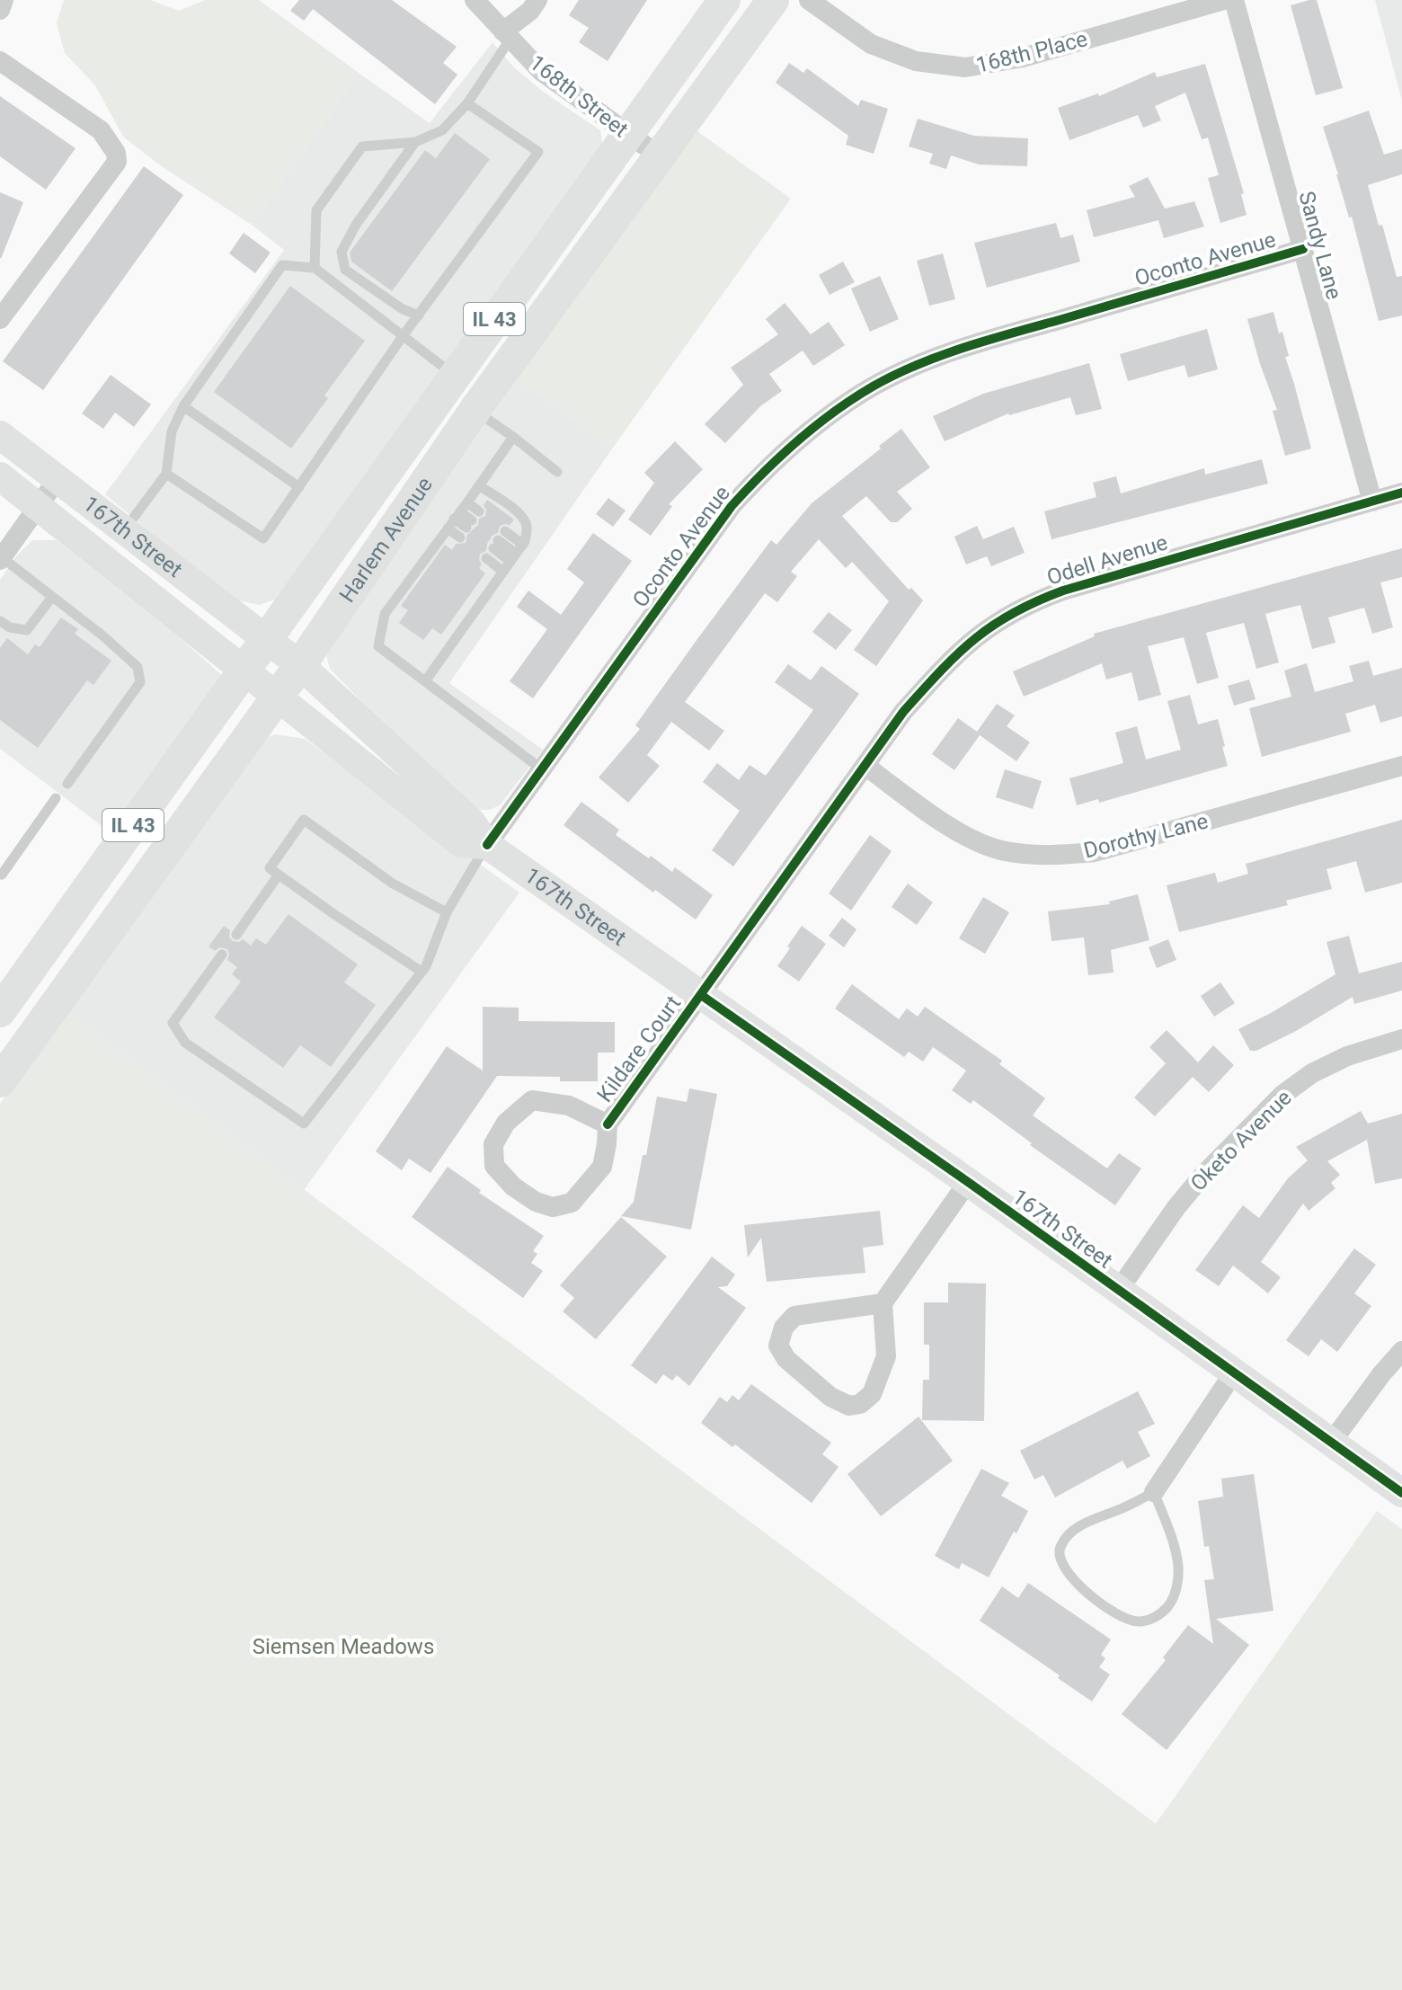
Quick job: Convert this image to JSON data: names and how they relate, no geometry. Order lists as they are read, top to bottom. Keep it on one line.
{"streets":{"main road":["IL 43","Harlem Avenue"],"street":["168th Place","168th Street","Sandy Lane","Oconto Avenue","167th Street","Odell Avenue","Dorothy Lane","Kildare Court","Oketo Avenue"]},"crossings":[["168th Street","Harlem Avenue"],["Sandy Lane","Oconto Avenue"],["Sandy Lane","Odell Avenue"],["Oconto Avenue","167th Street"],["167th Street","Harlem Avenue"],["167th Street","Odell Avenue"],["167th Street","Kildare Court"],["167th Street","Oketo Avenue"],["Odell Avenue","Dorothy Lane"],["Odell Avenue","Kildare Court"]],"parks":["Siemsen Meadows"]}
